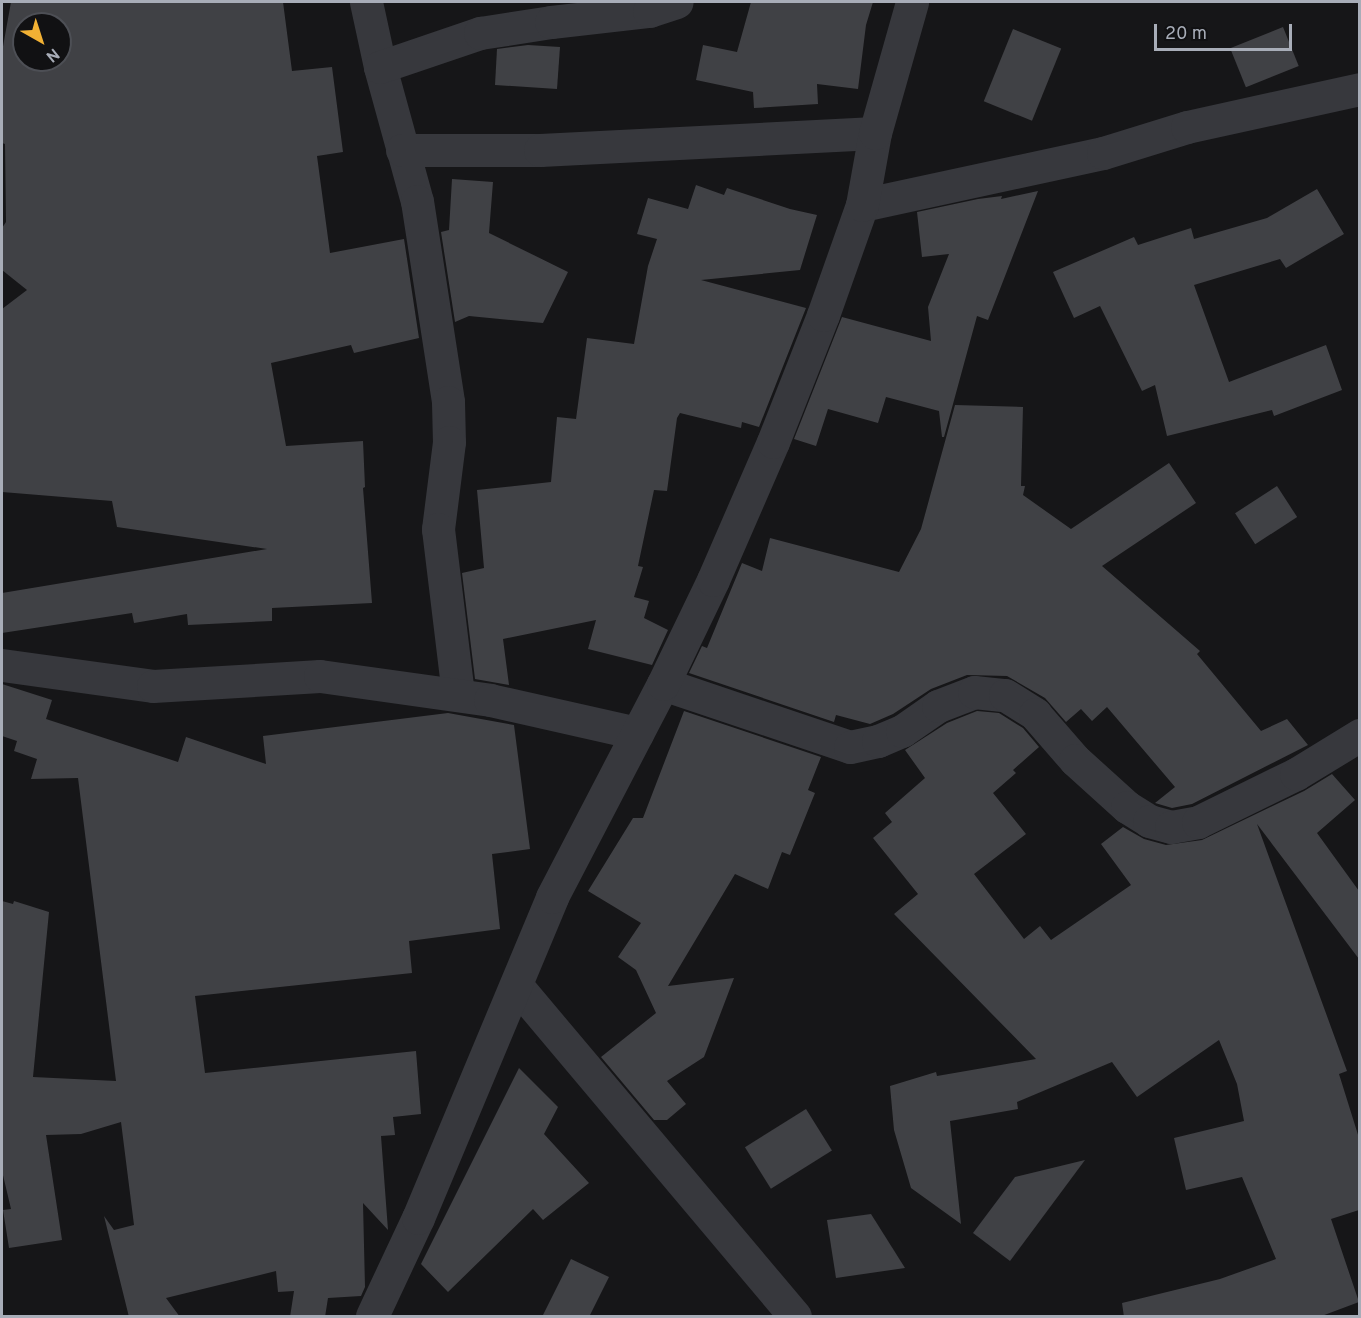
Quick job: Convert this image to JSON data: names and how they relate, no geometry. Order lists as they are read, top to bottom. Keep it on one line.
{"scale_bar":"20 m","north":"bottom right"}
